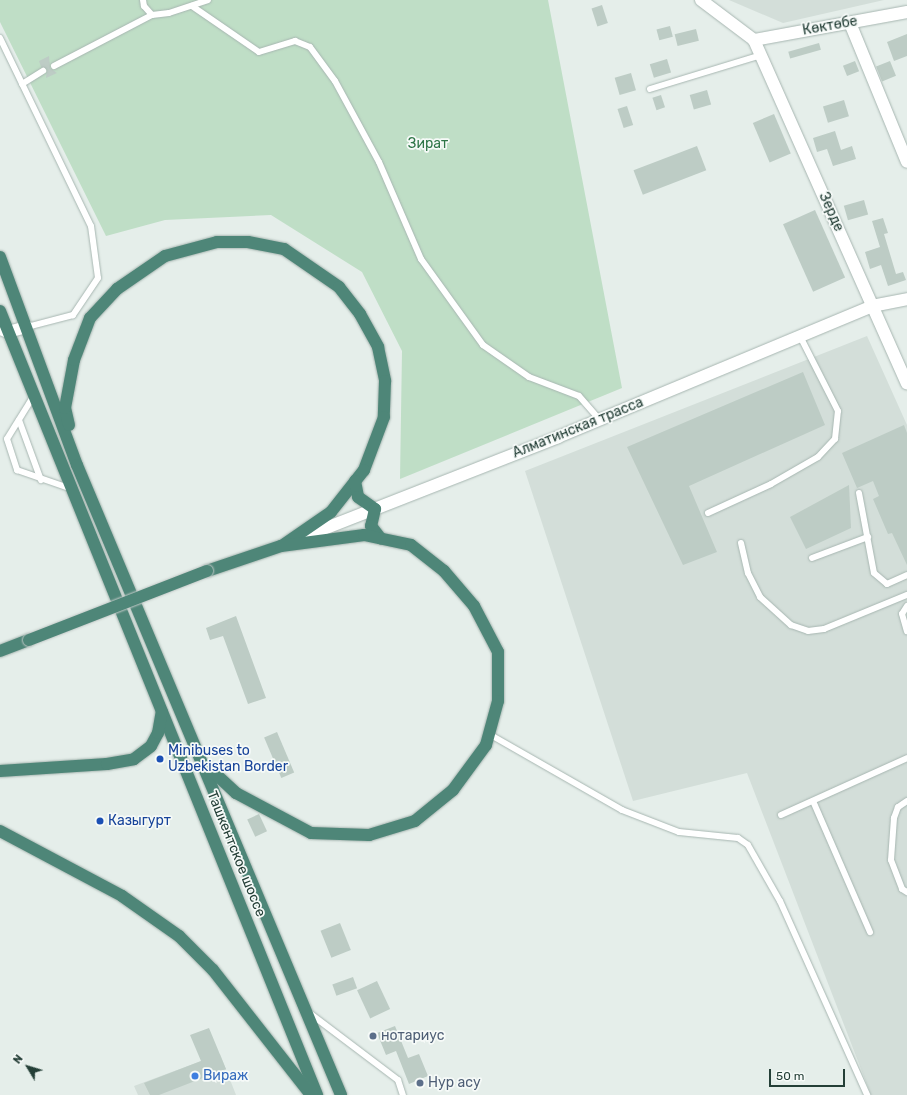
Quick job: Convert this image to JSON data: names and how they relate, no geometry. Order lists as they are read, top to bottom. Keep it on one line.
{"streets":{"highway":["Ташкентское шоссе"],"street":["Көктөбе","Зерде","Алматинская трасса"]},"crossings":[["Көктөбе","Зерде"],["Зерде","Алматинская трасса"]],"parks":["Зират"],"places":["Minibuses to Uzbekistan Border","Казыгурт","нотариус","Вираж","Нур асу"],"scale_bar":"50 m","north":"top left"}
